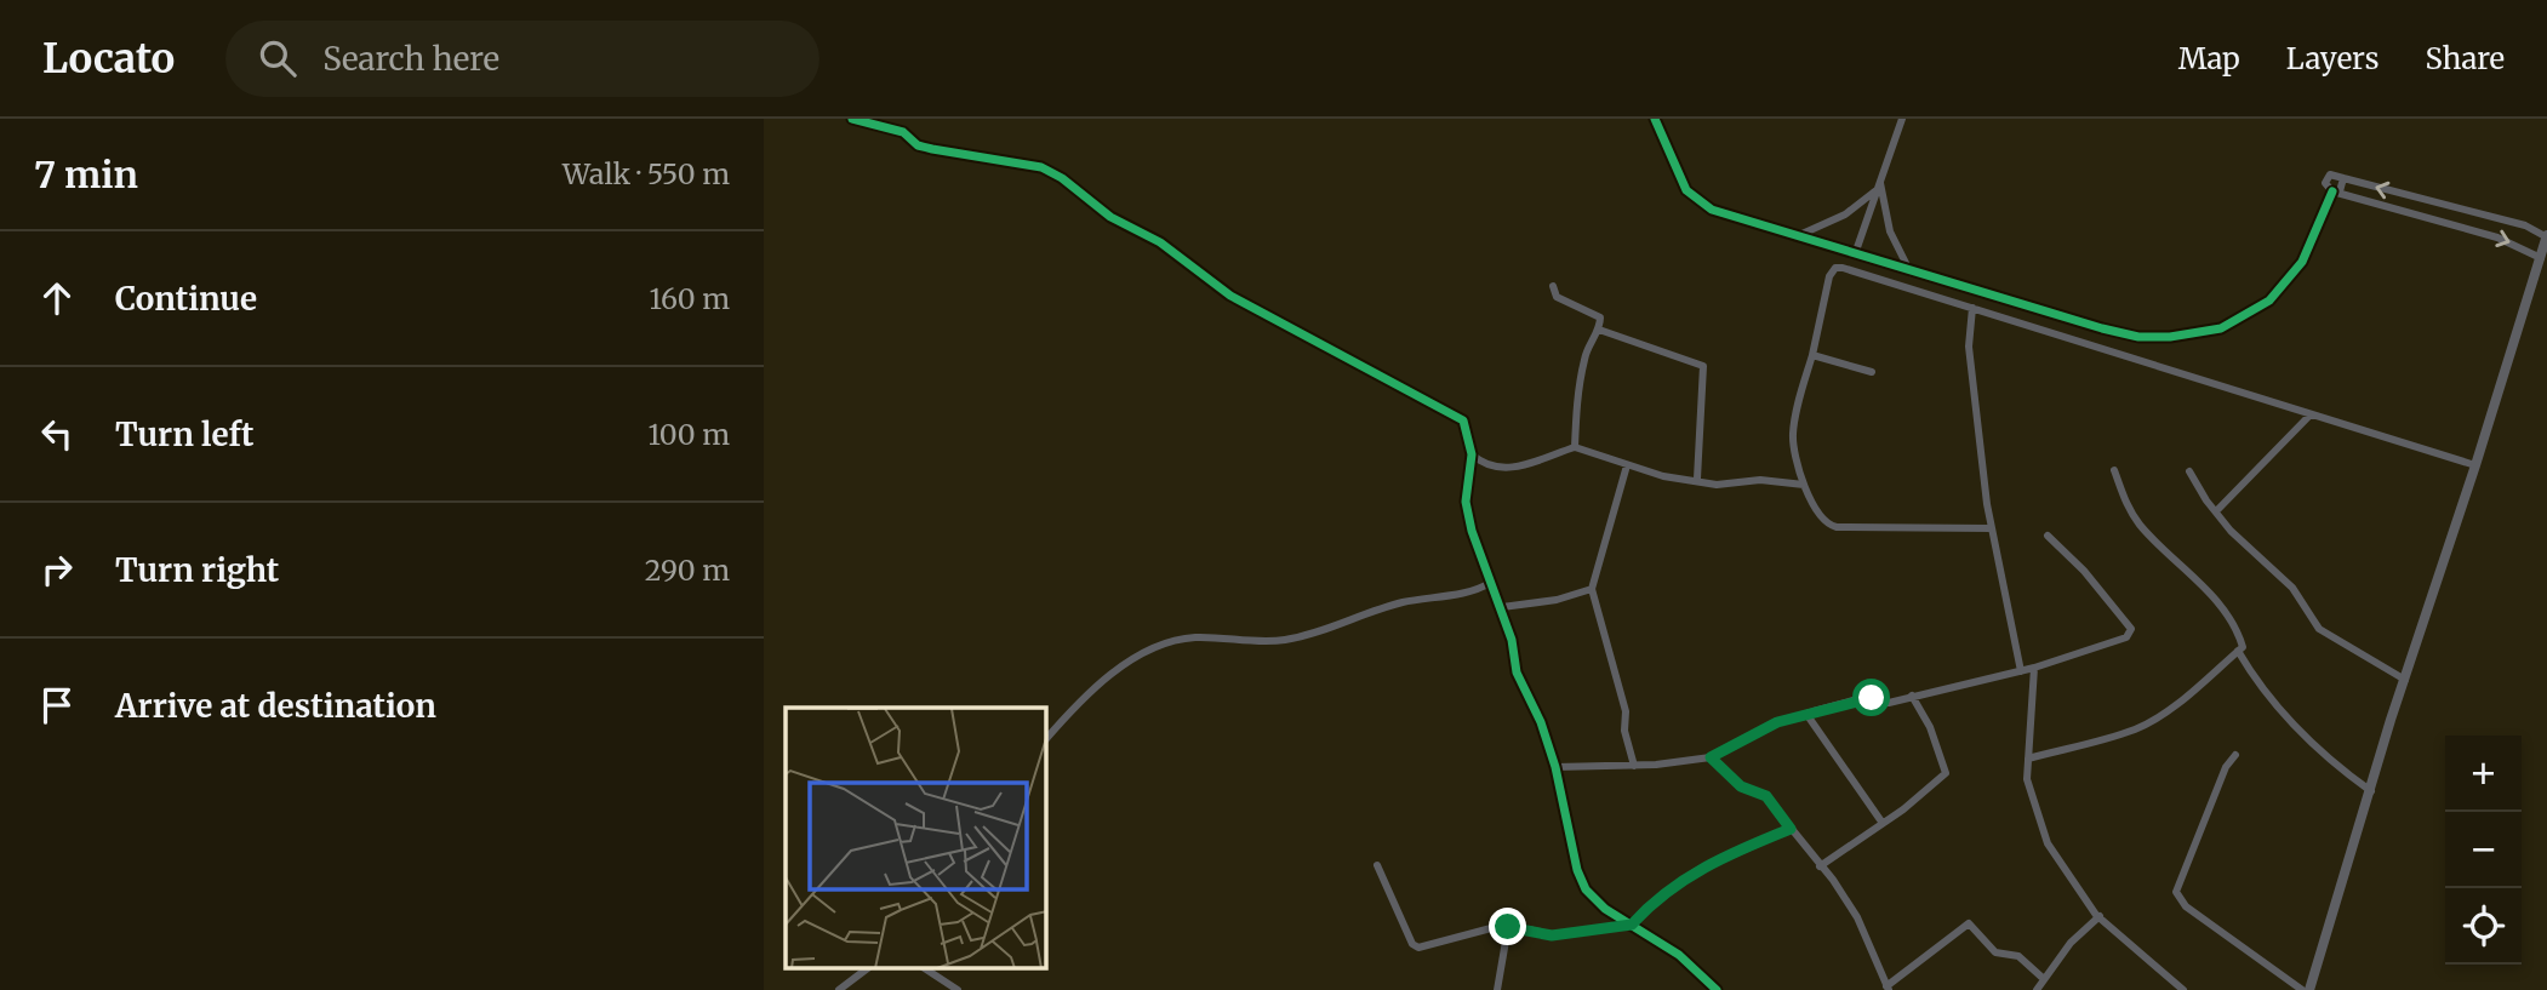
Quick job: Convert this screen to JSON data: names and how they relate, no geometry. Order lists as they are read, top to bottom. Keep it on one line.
{"page":{"header":"Locato","search":"Search here","nav":["Map","Layers","Share"],"heading":["7 min","Walk · 550 m"],"list":[["Continue","160 m"],["Turn left","100 m"],["Turn right","290 m"],"Arrive at destination"],"map_buttons":["+","−"]}}
